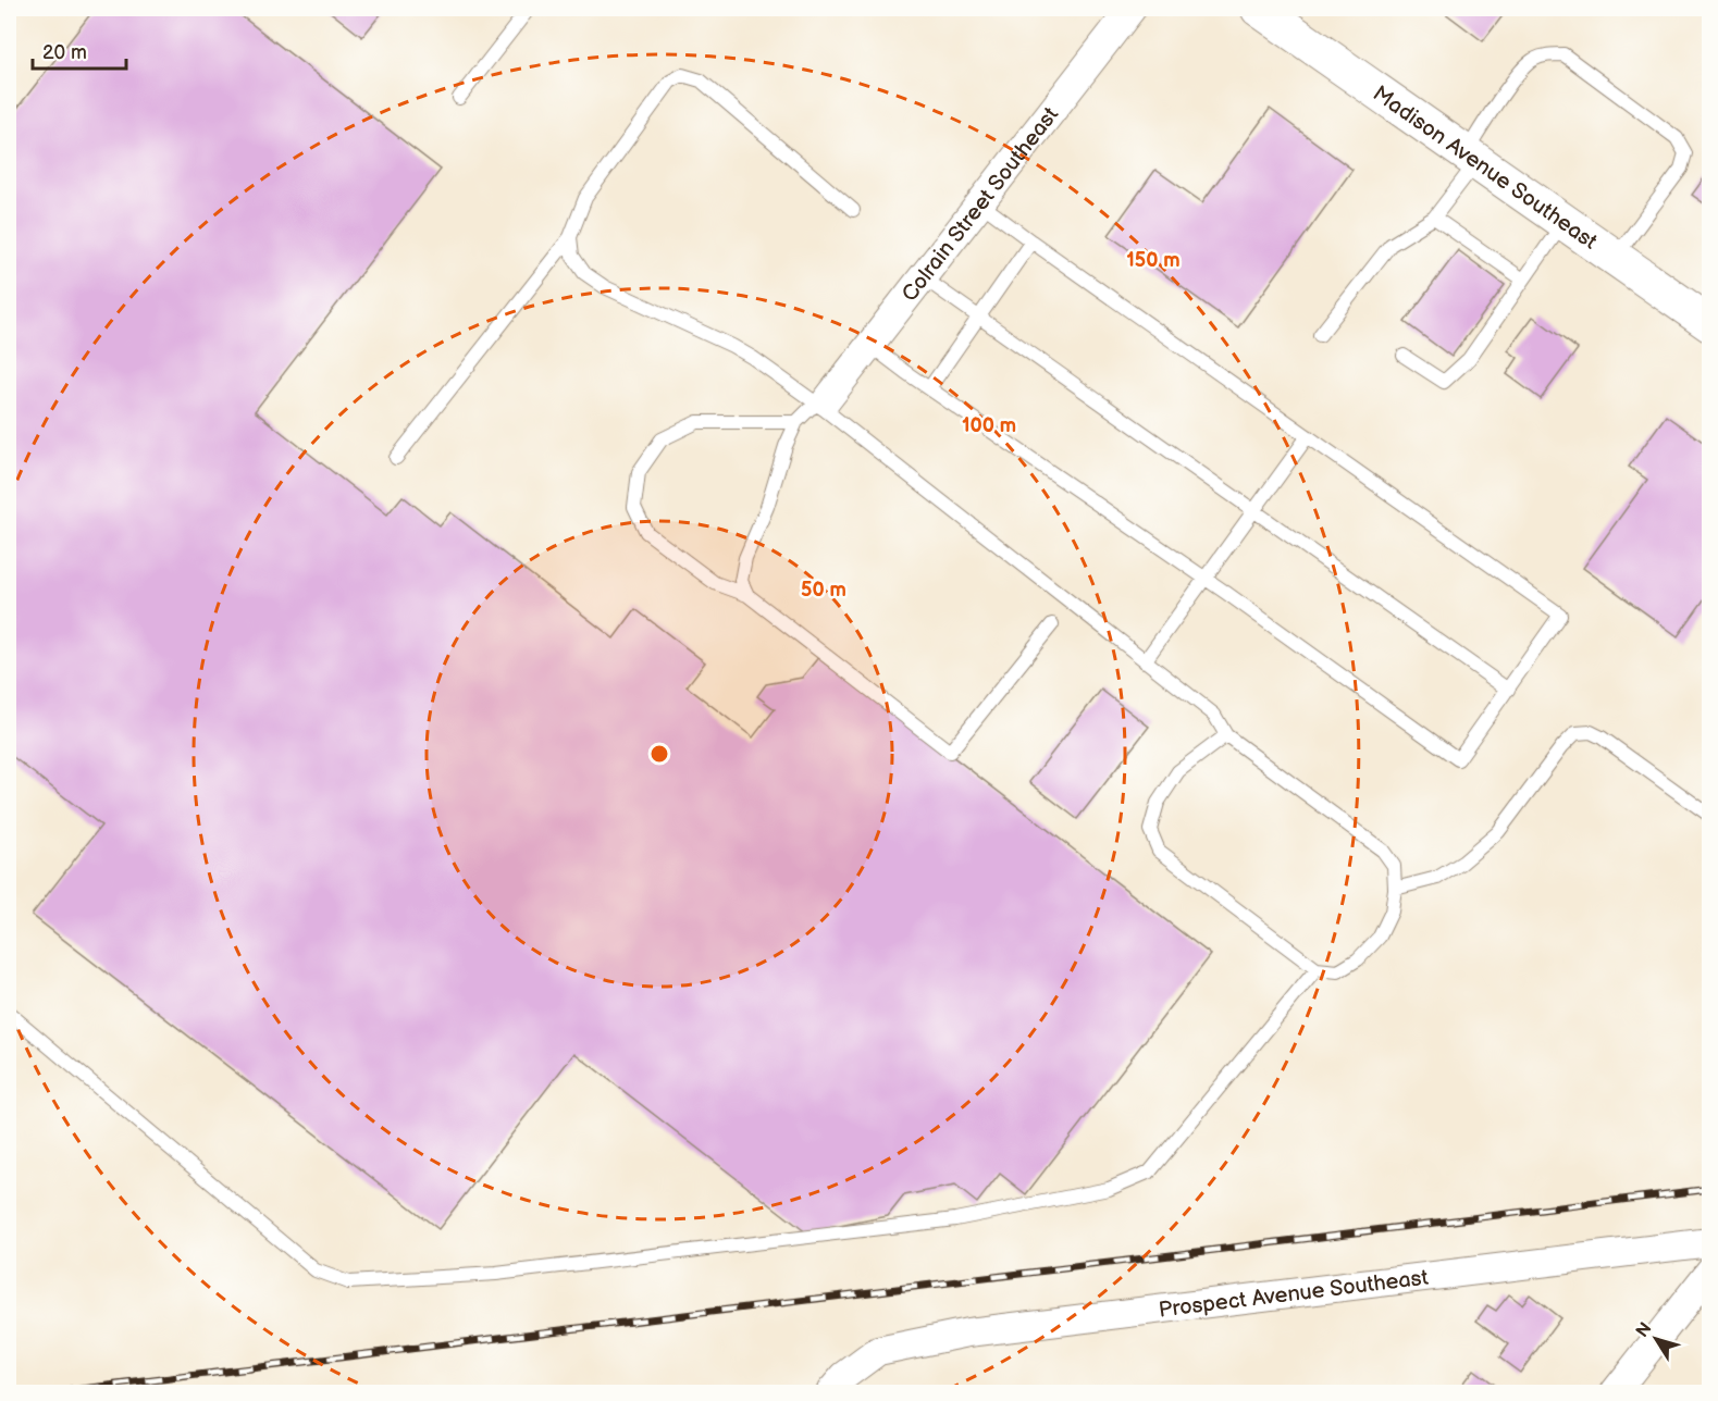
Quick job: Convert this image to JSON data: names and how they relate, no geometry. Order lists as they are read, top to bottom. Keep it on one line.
{"streets":{"street":["Madison Avenue Southeast","Colrain Street Southeast","Prospect Avenue Southeast"]},"scale_bar":"20 m","north":"top left","rings":["150 m","100 m","50 m"]}
